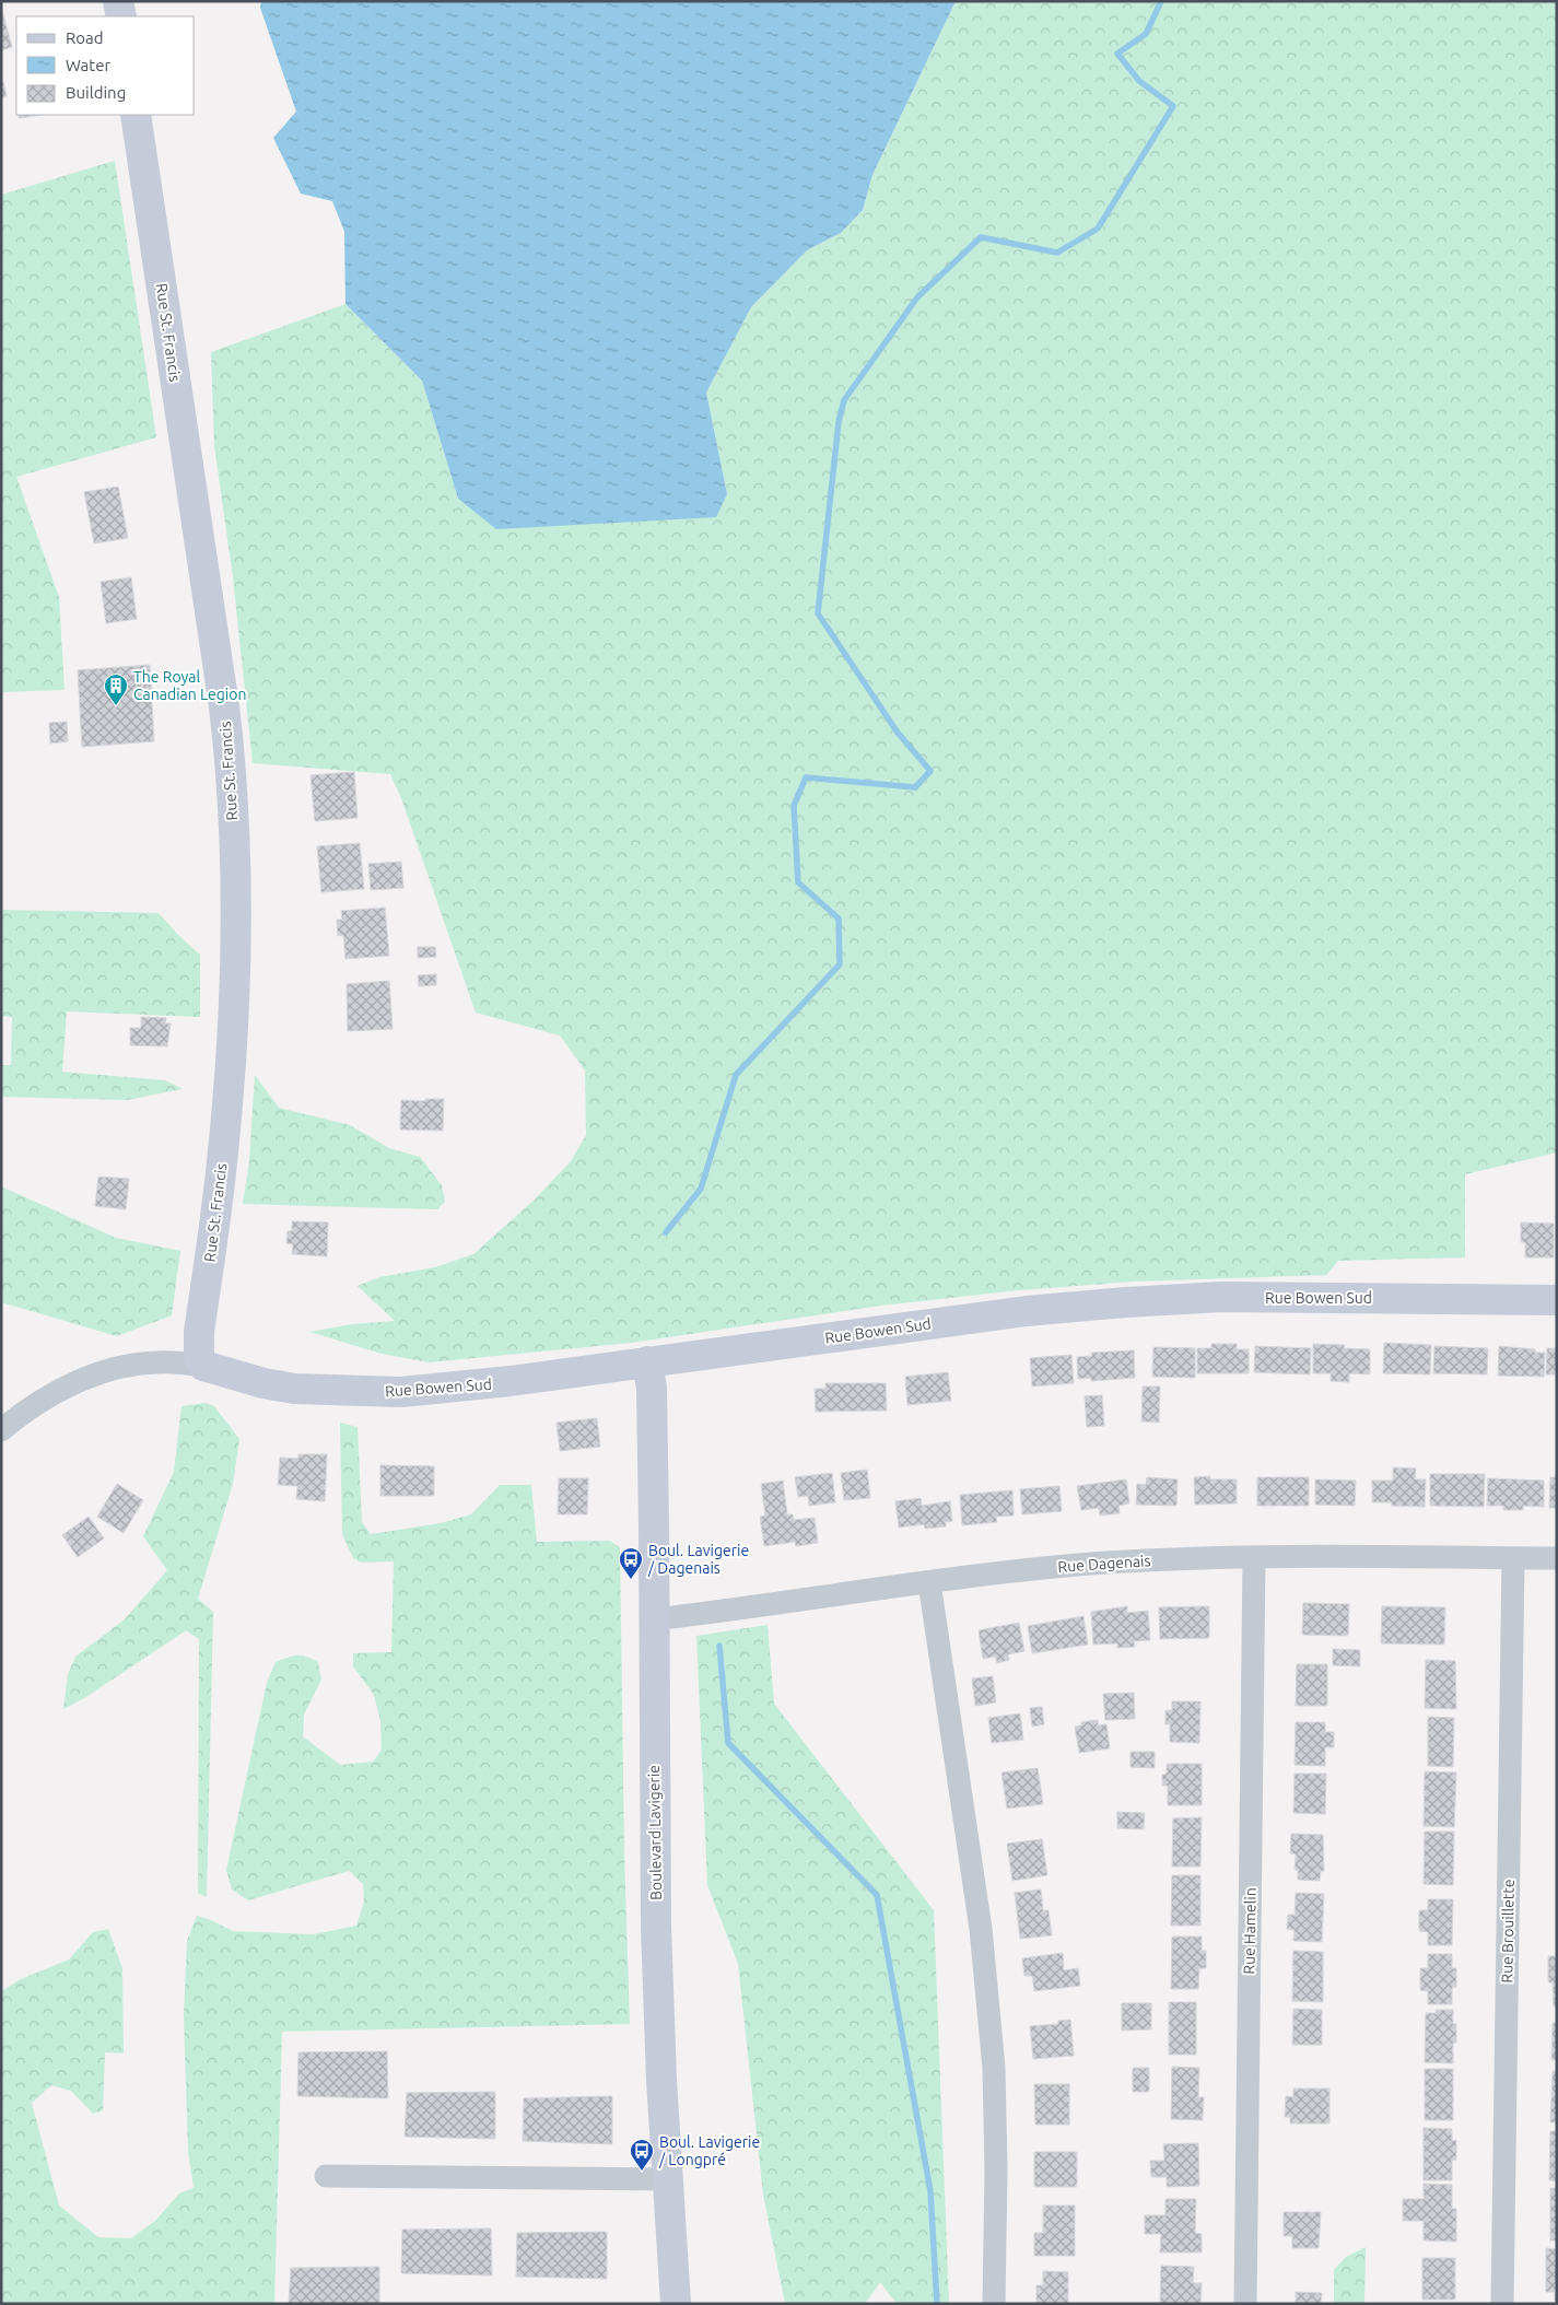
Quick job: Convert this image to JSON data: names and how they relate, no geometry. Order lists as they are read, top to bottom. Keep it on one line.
{"streets":{"street":["Rue St. Francis","Rue Bowen Sud","Rue Dagenais","Boulevard Lavigerie","Rue Hamelin","Rue Brouillette"]},"crossings":[["Rue St. Francis","Rue Bowen Sud"],["Rue Bowen Sud","Boulevard Lavigerie"],["Rue Dagenais","Boulevard Lavigerie"],["Rue Dagenais","Rue Hamelin"],["Rue Dagenais","Rue Brouillette"]],"places":{"building":["The Royal Canadian Legion"],"bus stop":["Boul. Lavigerie / Dagenais","Boul. Lavigerie / Longpré"]},"legend":["Road","Water","Building"]}
